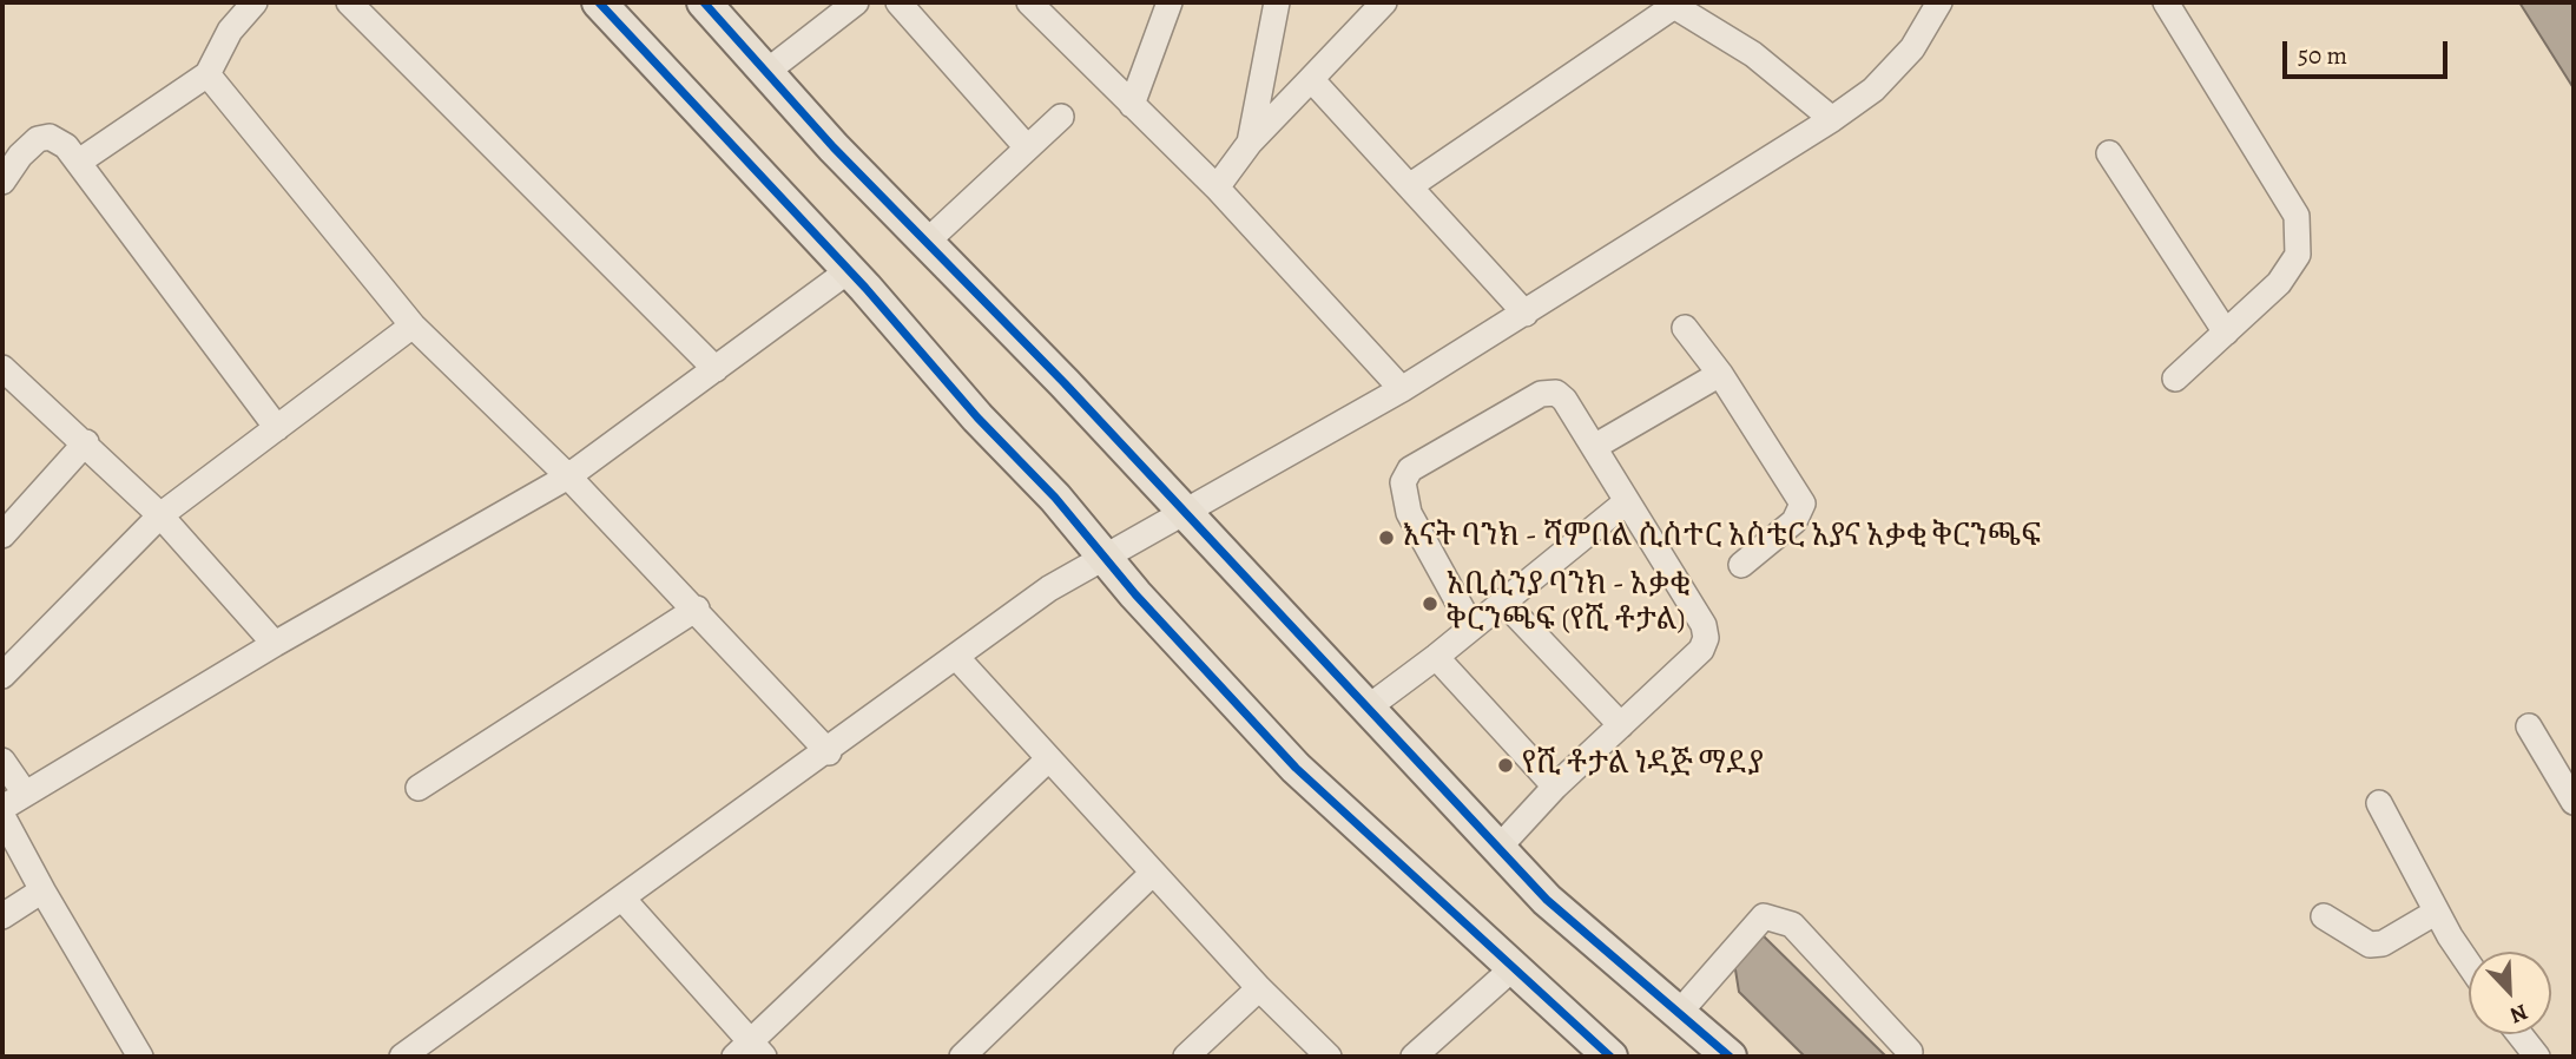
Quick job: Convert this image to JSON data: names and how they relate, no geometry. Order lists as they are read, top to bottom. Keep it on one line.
{"places":["እናት ባንክ - ሻምበል ሲስተር አስቴር አያና አቃቂ ቅርንጫፍ","አቢሲንያ ባንክ - አቃቂ ቅርንጫፍ (የሺ ቶታል)","የሺ ቶታል ነዳጅ ማደያ"],"scale_bar":"50 m","north":"bottom right"}
